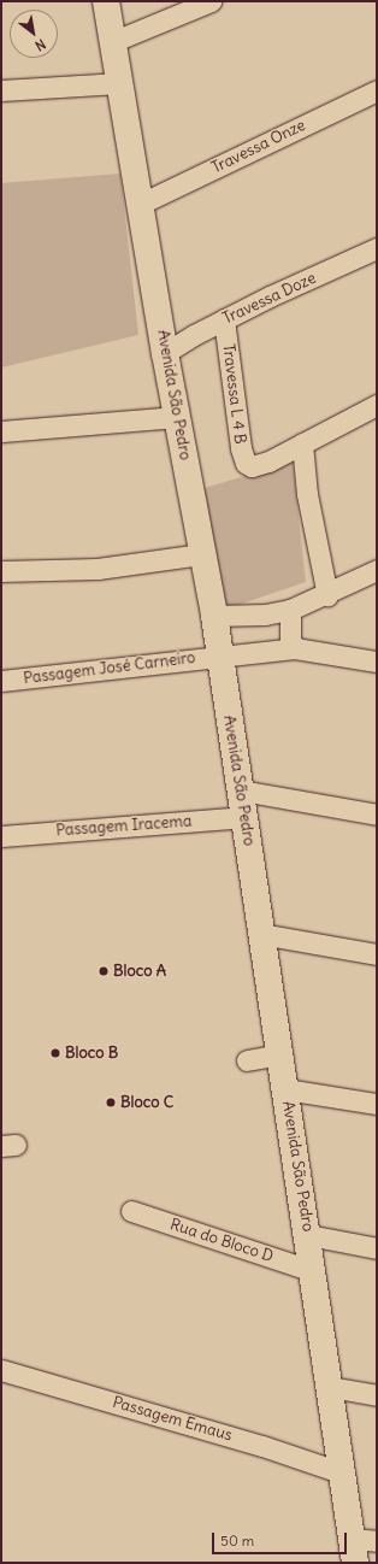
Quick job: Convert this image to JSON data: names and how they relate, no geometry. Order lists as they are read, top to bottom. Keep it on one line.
{"streets":{"main road":["Avenida São Pedro"],"street":["Travessa Onze","Travessa Doze","Travessa L 4 B","Passagem José Carneiro","Passagem Iracema","Rua do Bloco D","Passagem Emaus"]},"crossings":[["Travessa Onze","Avenida São Pedro"],["Travessa Doze","Travessa L 4 B"],["Travessa Doze","Avenida São Pedro"],["Avenida São Pedro","Passagem José Carneiro"],["Avenida São Pedro","Passagem Iracema"],["Avenida São Pedro","Rua do Bloco D"],["Avenida São Pedro","Passagem Emaus"]],"places":["Bloco A","Bloco B","Bloco C"],"scale_bar":"50 m","north":"bottom right"}
